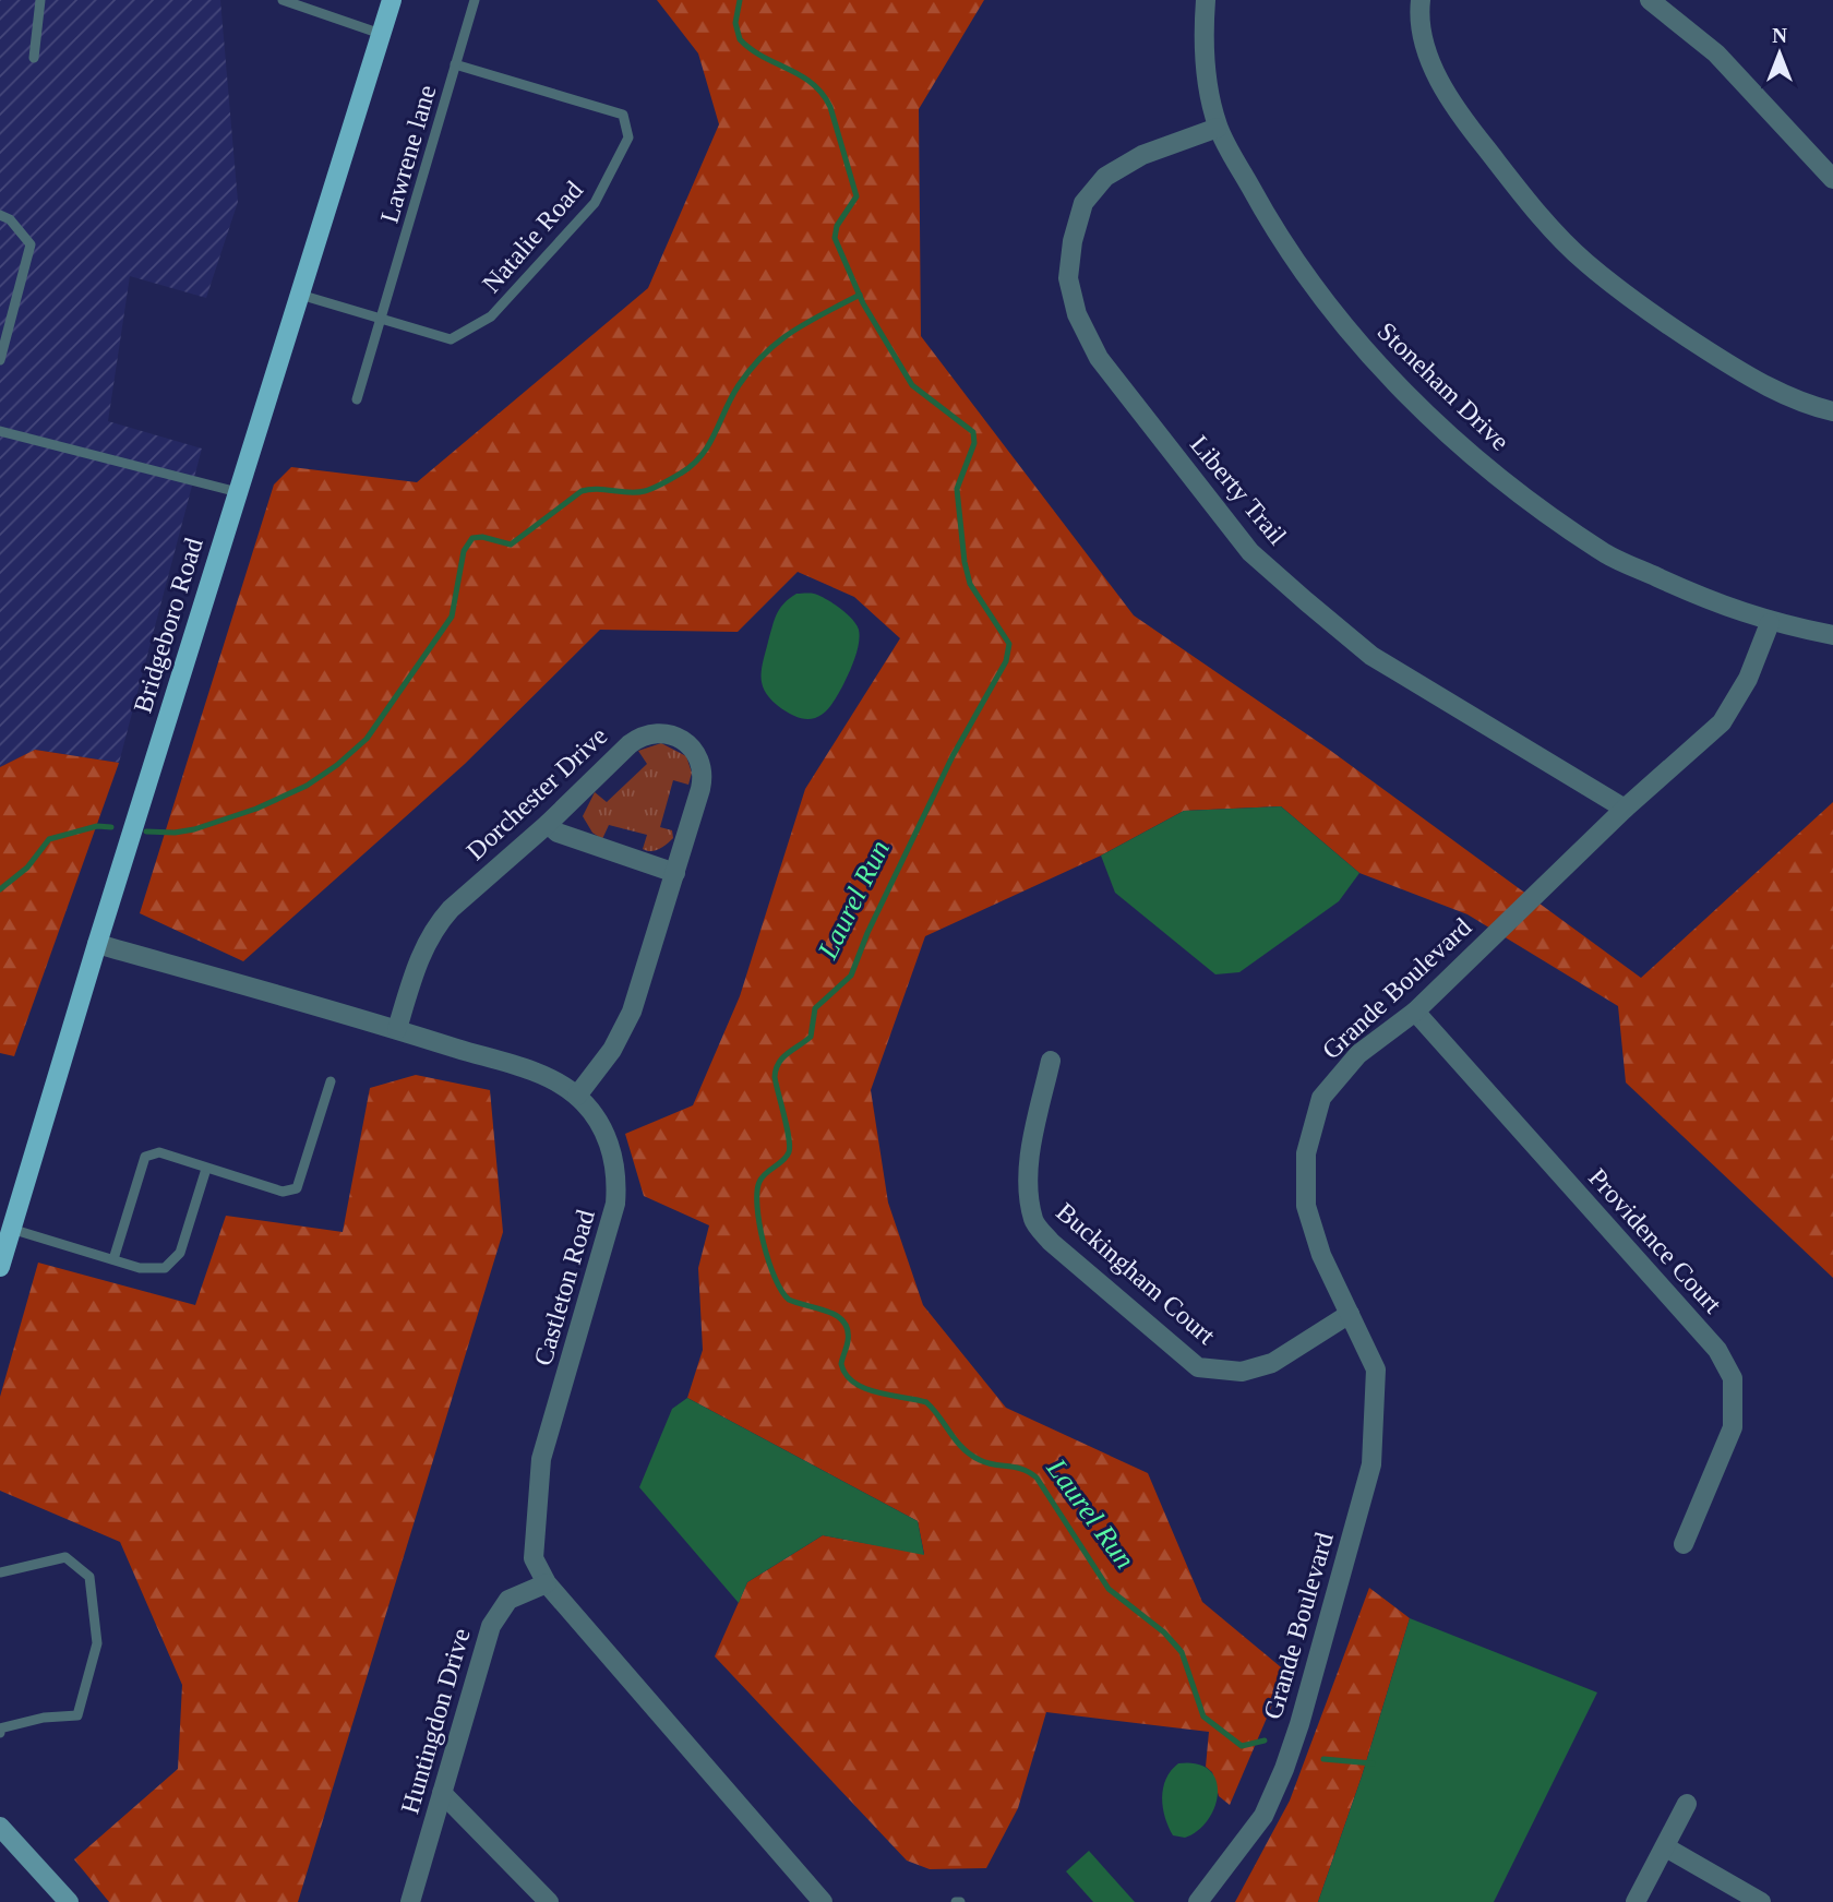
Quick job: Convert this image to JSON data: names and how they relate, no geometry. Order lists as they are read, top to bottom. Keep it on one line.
{"streets":{"main road":["Bridgeboro Road"],"street":["Stoneham Drive","Liberty Trail","Dorchester Drive","Grande Boulevard","Providence Court","Buckingham Court","Castleton Road","Huntingdon Drive"],"lane":["Lawrene lane","Natalie Road"]},"crossings":[["Lawrene lane","Natalie Road"],["Natalie Road","Bridgeboro Road"],["Stoneham Drive","Liberty Trail"],["Stoneham Drive","Grande Boulevard"],["Liberty Trail","Grande Boulevard"],["Bridgeboro Road","Castleton Road"],["Dorchester Drive","Castleton Road"],["Grande Boulevard","Providence Court"],["Grande Boulevard","Buckingham Court"],["Castleton Road","Huntingdon Drive"]],"water":["Laurel Run"],"north":"top"}
